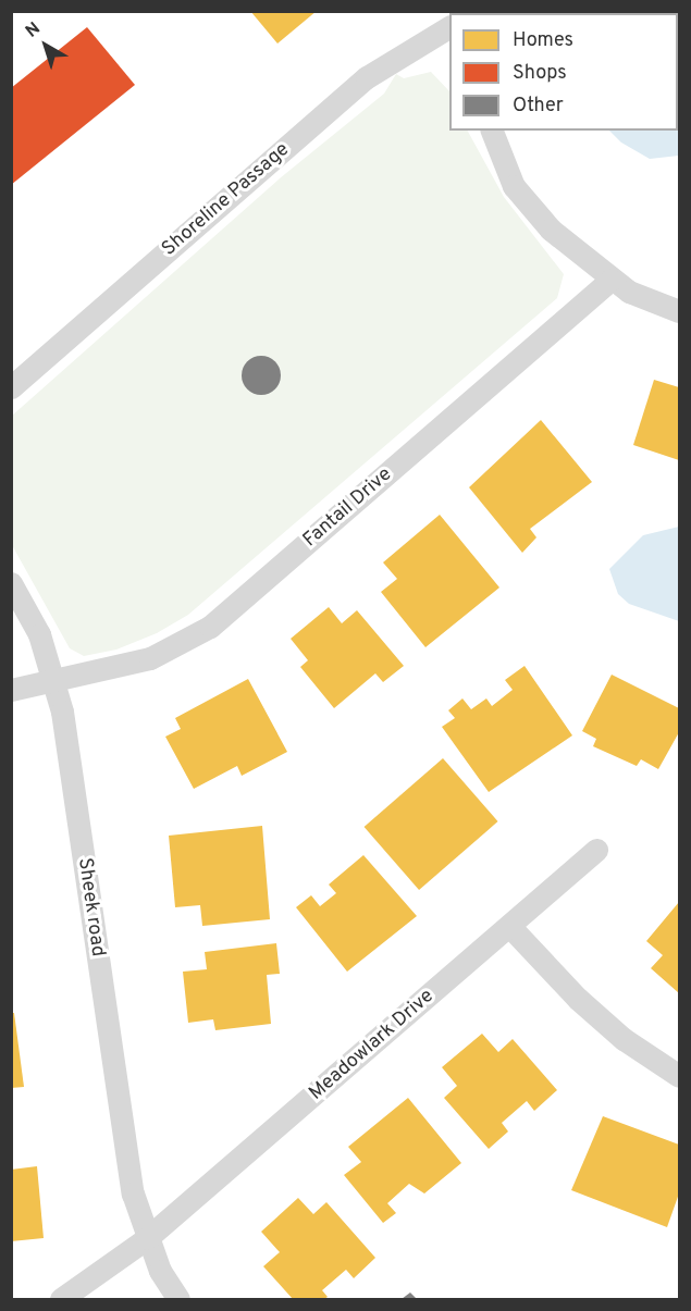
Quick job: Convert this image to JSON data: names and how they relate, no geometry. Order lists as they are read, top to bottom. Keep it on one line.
{"streets":{"street":["Shoreline Passage","Fantail Drive","Sheek road","Meadowlark Drive"]},"crossings":[["Fantail Drive","Sheek road"],["Sheek road","Meadowlark Drive"]],"legend":["Homes","Shops","Other"],"north":"top left"}
